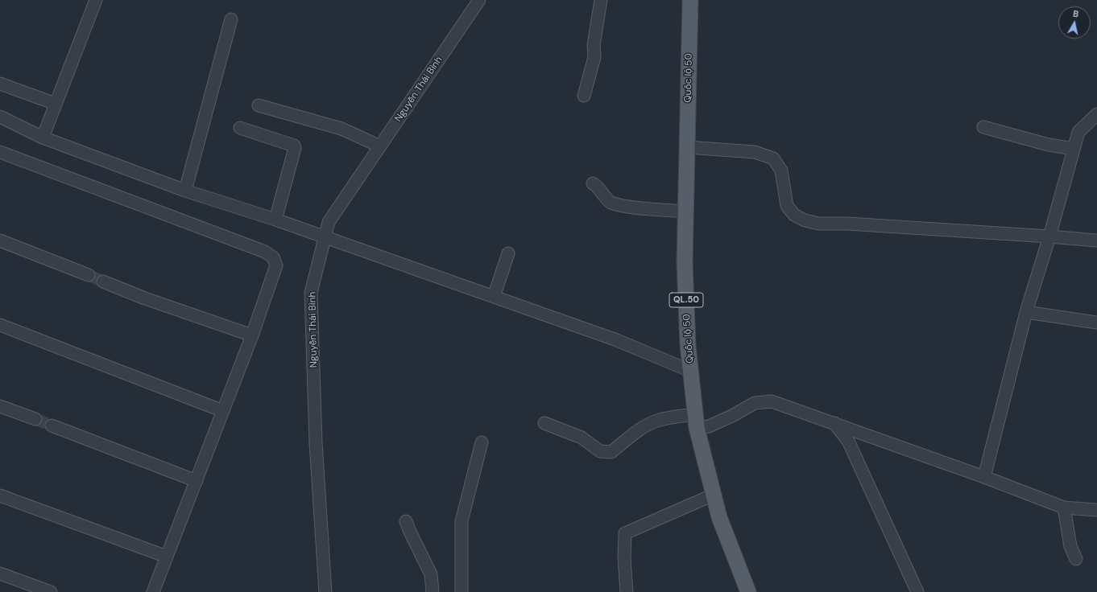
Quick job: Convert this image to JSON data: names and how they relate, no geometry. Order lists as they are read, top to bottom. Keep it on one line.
{"streets":{"main road":["Quốc lộ 50","QL.50"],"street":["Nguyễn Thái Bình"]},"north":"top"}
